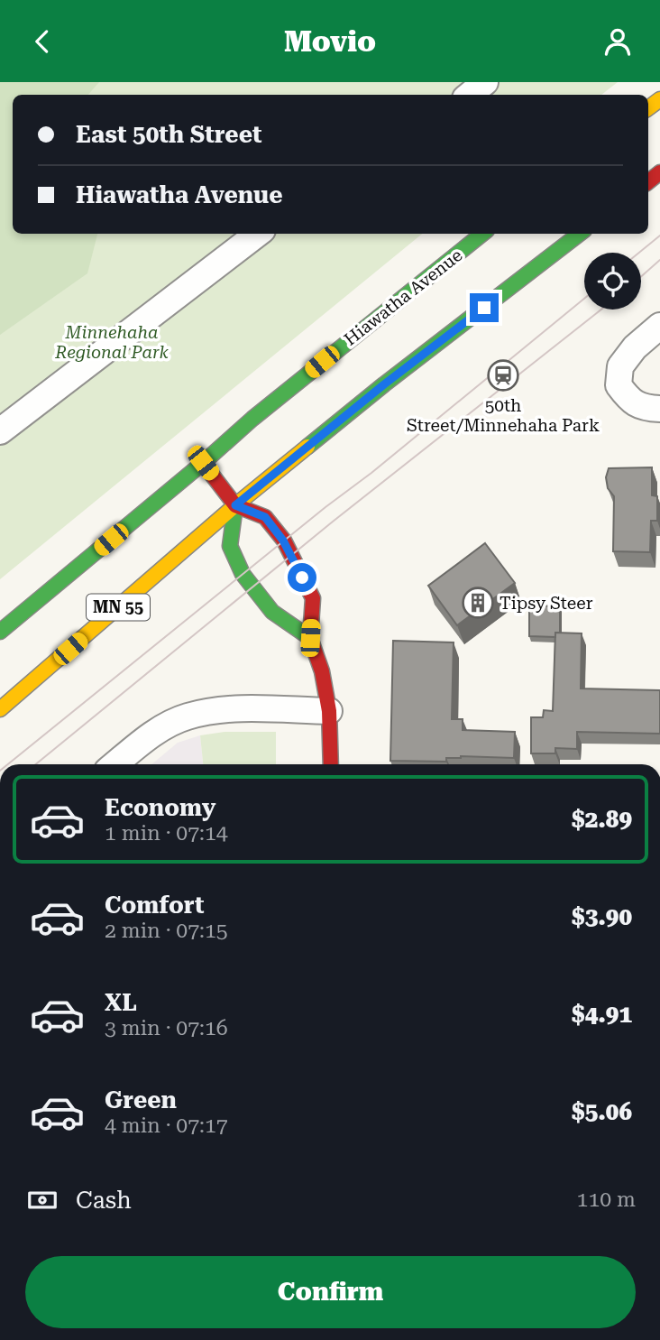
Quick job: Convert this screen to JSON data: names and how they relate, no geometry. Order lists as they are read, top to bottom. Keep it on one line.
{"streets":{"main road":["Hiawatha Avenue","MN 55"]},"parks":["Minnehaha Regional Park"],"places":{"station":["50th Street/Minnehaha Park"],"building":["Tipsy Steer"]},"page":{"header":"Movio","banner":["East 50th Street","Hiawatha Avenue"],"list":[{"name":"Economy","note":"1 min · 07:14","value":"$2.89"},{"name":"Comfort","note":"2 min · 07:15","value":"$3.90"},{"name":"XL","note":"3 min · 07:16","value":"$4.91"},{"name":"Green","note":"4 min · 07:17","value":"$5.06"}],"pay":["Cash","110 m"],"buttons":"Confirm"}}
